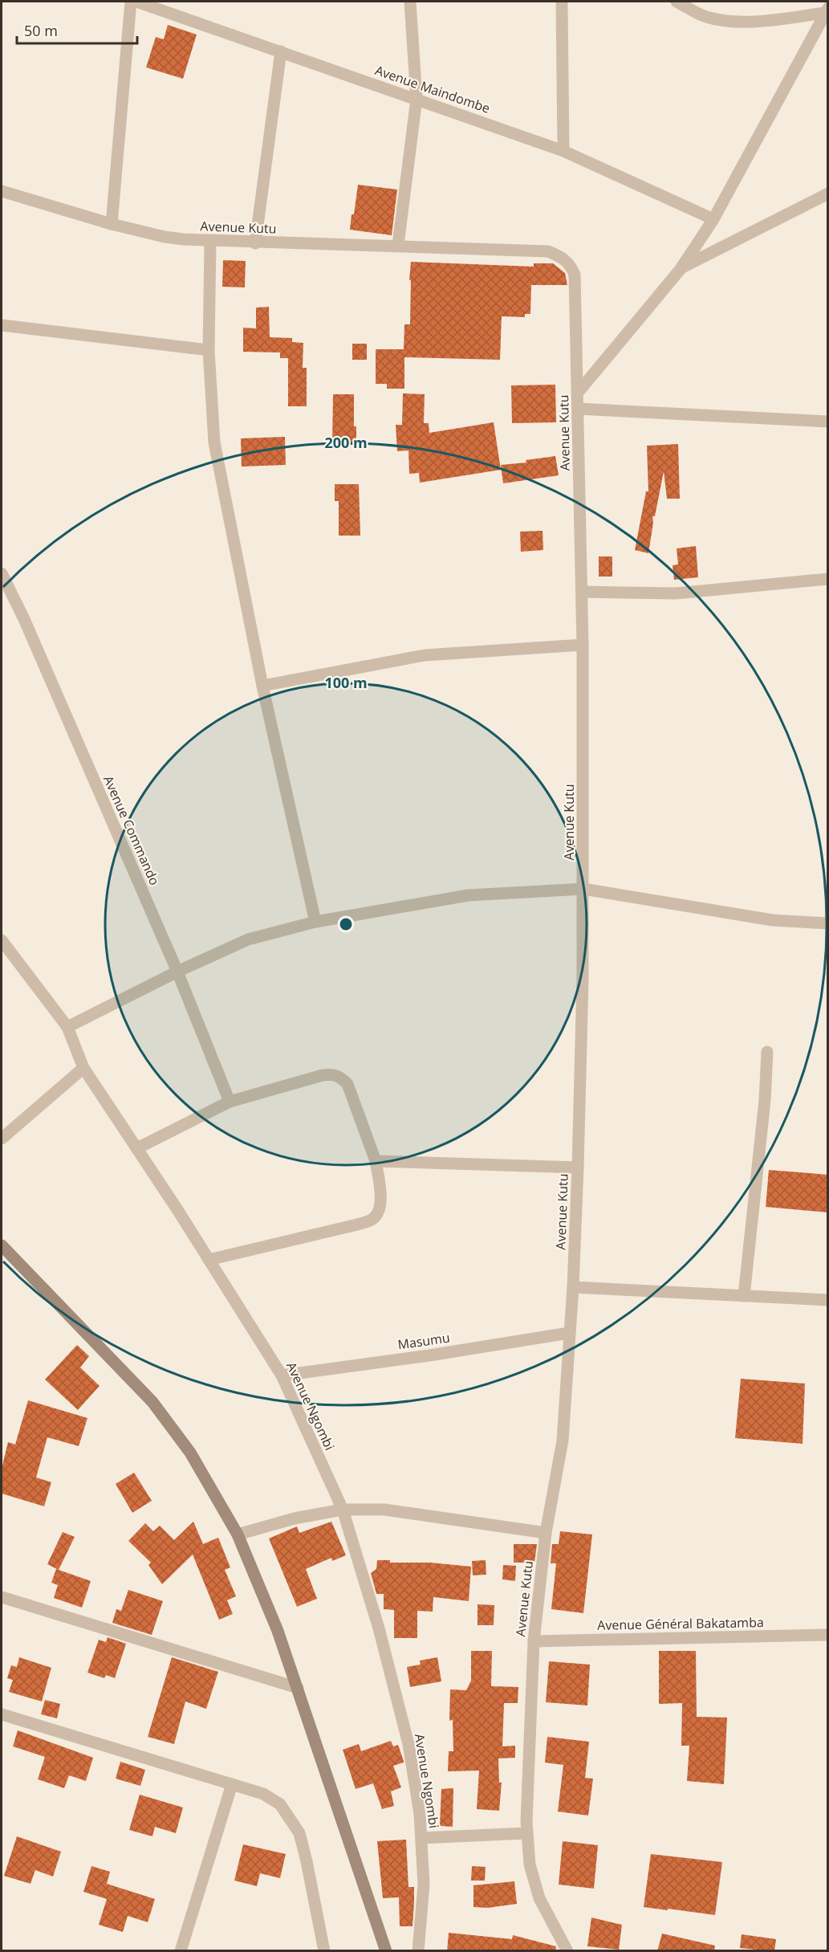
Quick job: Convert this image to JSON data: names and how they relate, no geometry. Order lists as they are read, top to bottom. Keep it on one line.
{"streets":{"street":["Avenue Maindombe","Avenue Kutu","Avenue Commando","Masumu","Avenue Ngombi","Avenue Général Bakatamba"]},"crossings":[["Avenue Kutu","Masumu"],["Avenue Kutu","Avenue Général Bakatamba"],["Masumu","Avenue Ngombi"]],"scale_bar":"50 m","rings":["200 m","100 m"]}
